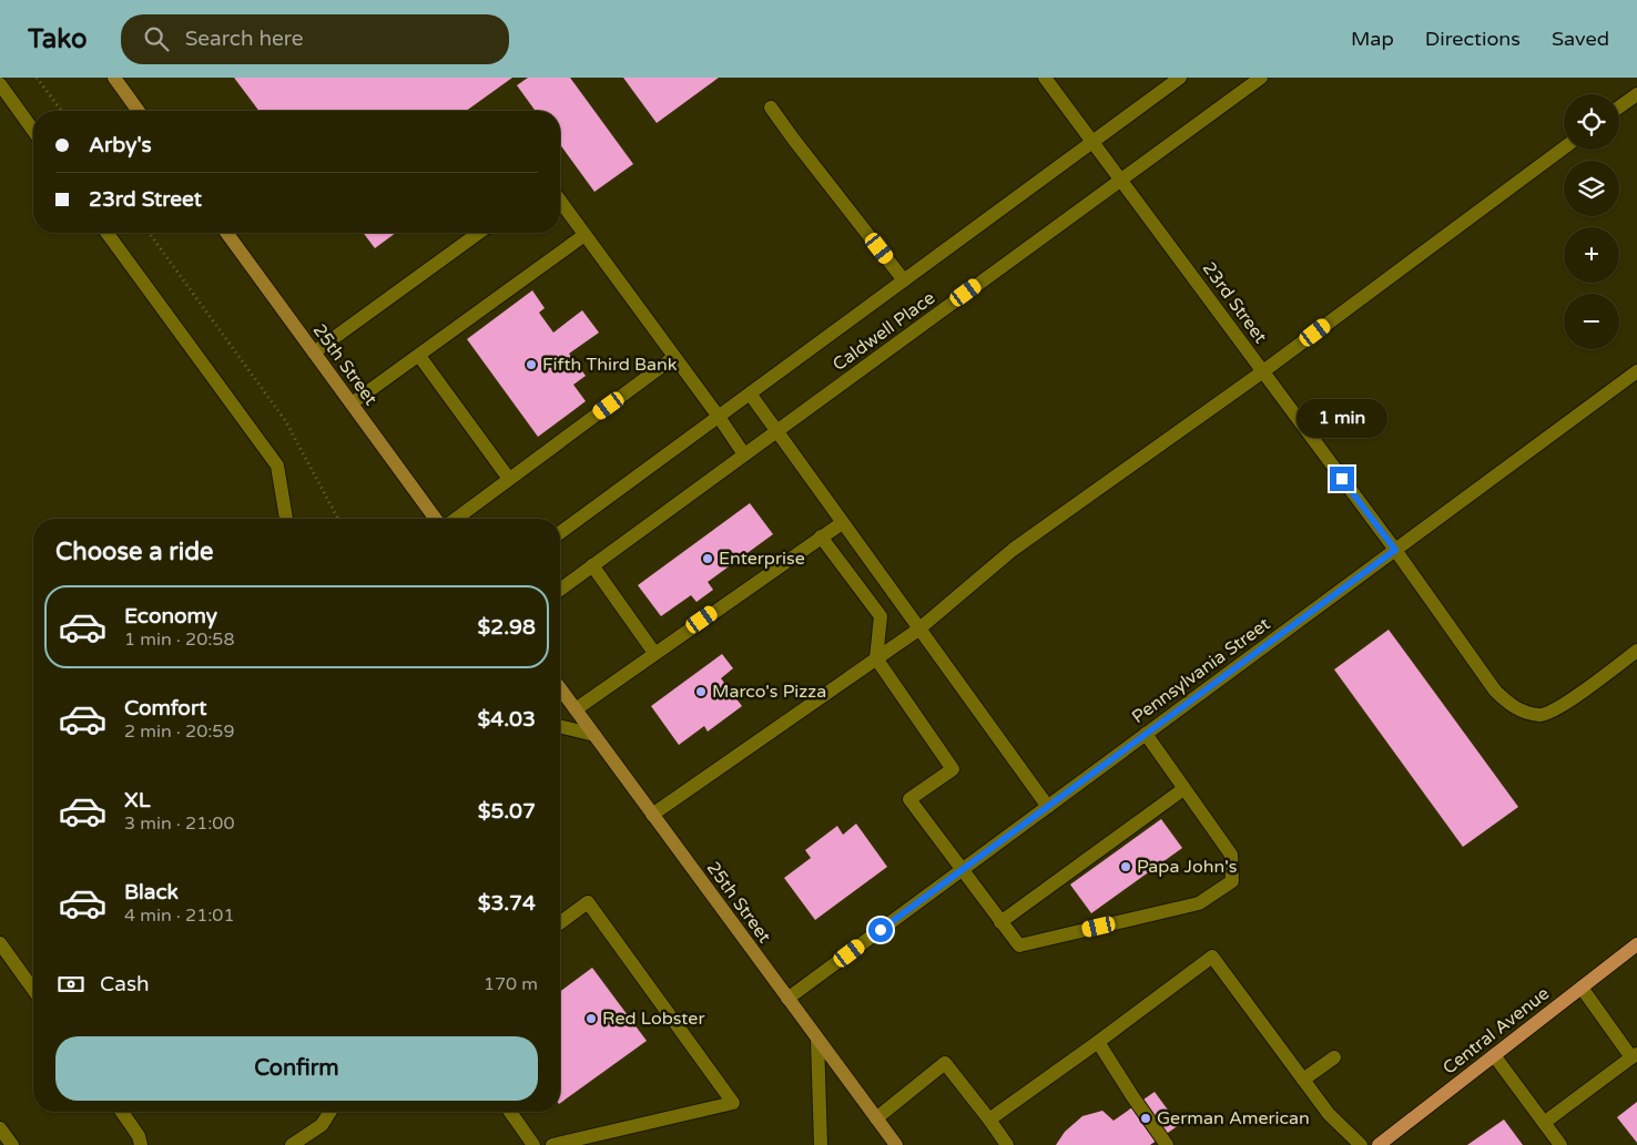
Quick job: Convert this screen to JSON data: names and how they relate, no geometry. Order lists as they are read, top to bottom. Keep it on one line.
{"streets":{"main road":["25th Street","Central Avenue"],"street":["23rd Street","Caldwell Place","Pennsylvania Street"]},"crossings":[["23rd Street","Caldwell Place"],["23rd Street","Pennsylvania Street"],["25th Street","Pennsylvania Street"]],"places":["Fifth Third Bank","Enterprise","Marco's Pizza","Papa John's","Red Lobster","German American"],"page":{"header":"Tako","search":"Search here","nav":["Map","Directions","Saved"],"map_buttons":["+","−"],"banner":["Arby's","23rd Street"],"bubble":"1 min","heading":"Choose a ride","list":[{"name":"Economy","note":"1 min · 20:58","value":"$2.98"},{"name":"Comfort","note":"2 min · 20:59","value":"$4.03"},{"name":"XL","note":"3 min · 21:00","value":"$5.07"},{"name":"Black","note":"4 min · 21:01","value":"$3.74"}],"pay":["Cash","170 m"],"buttons":"Confirm"}}
